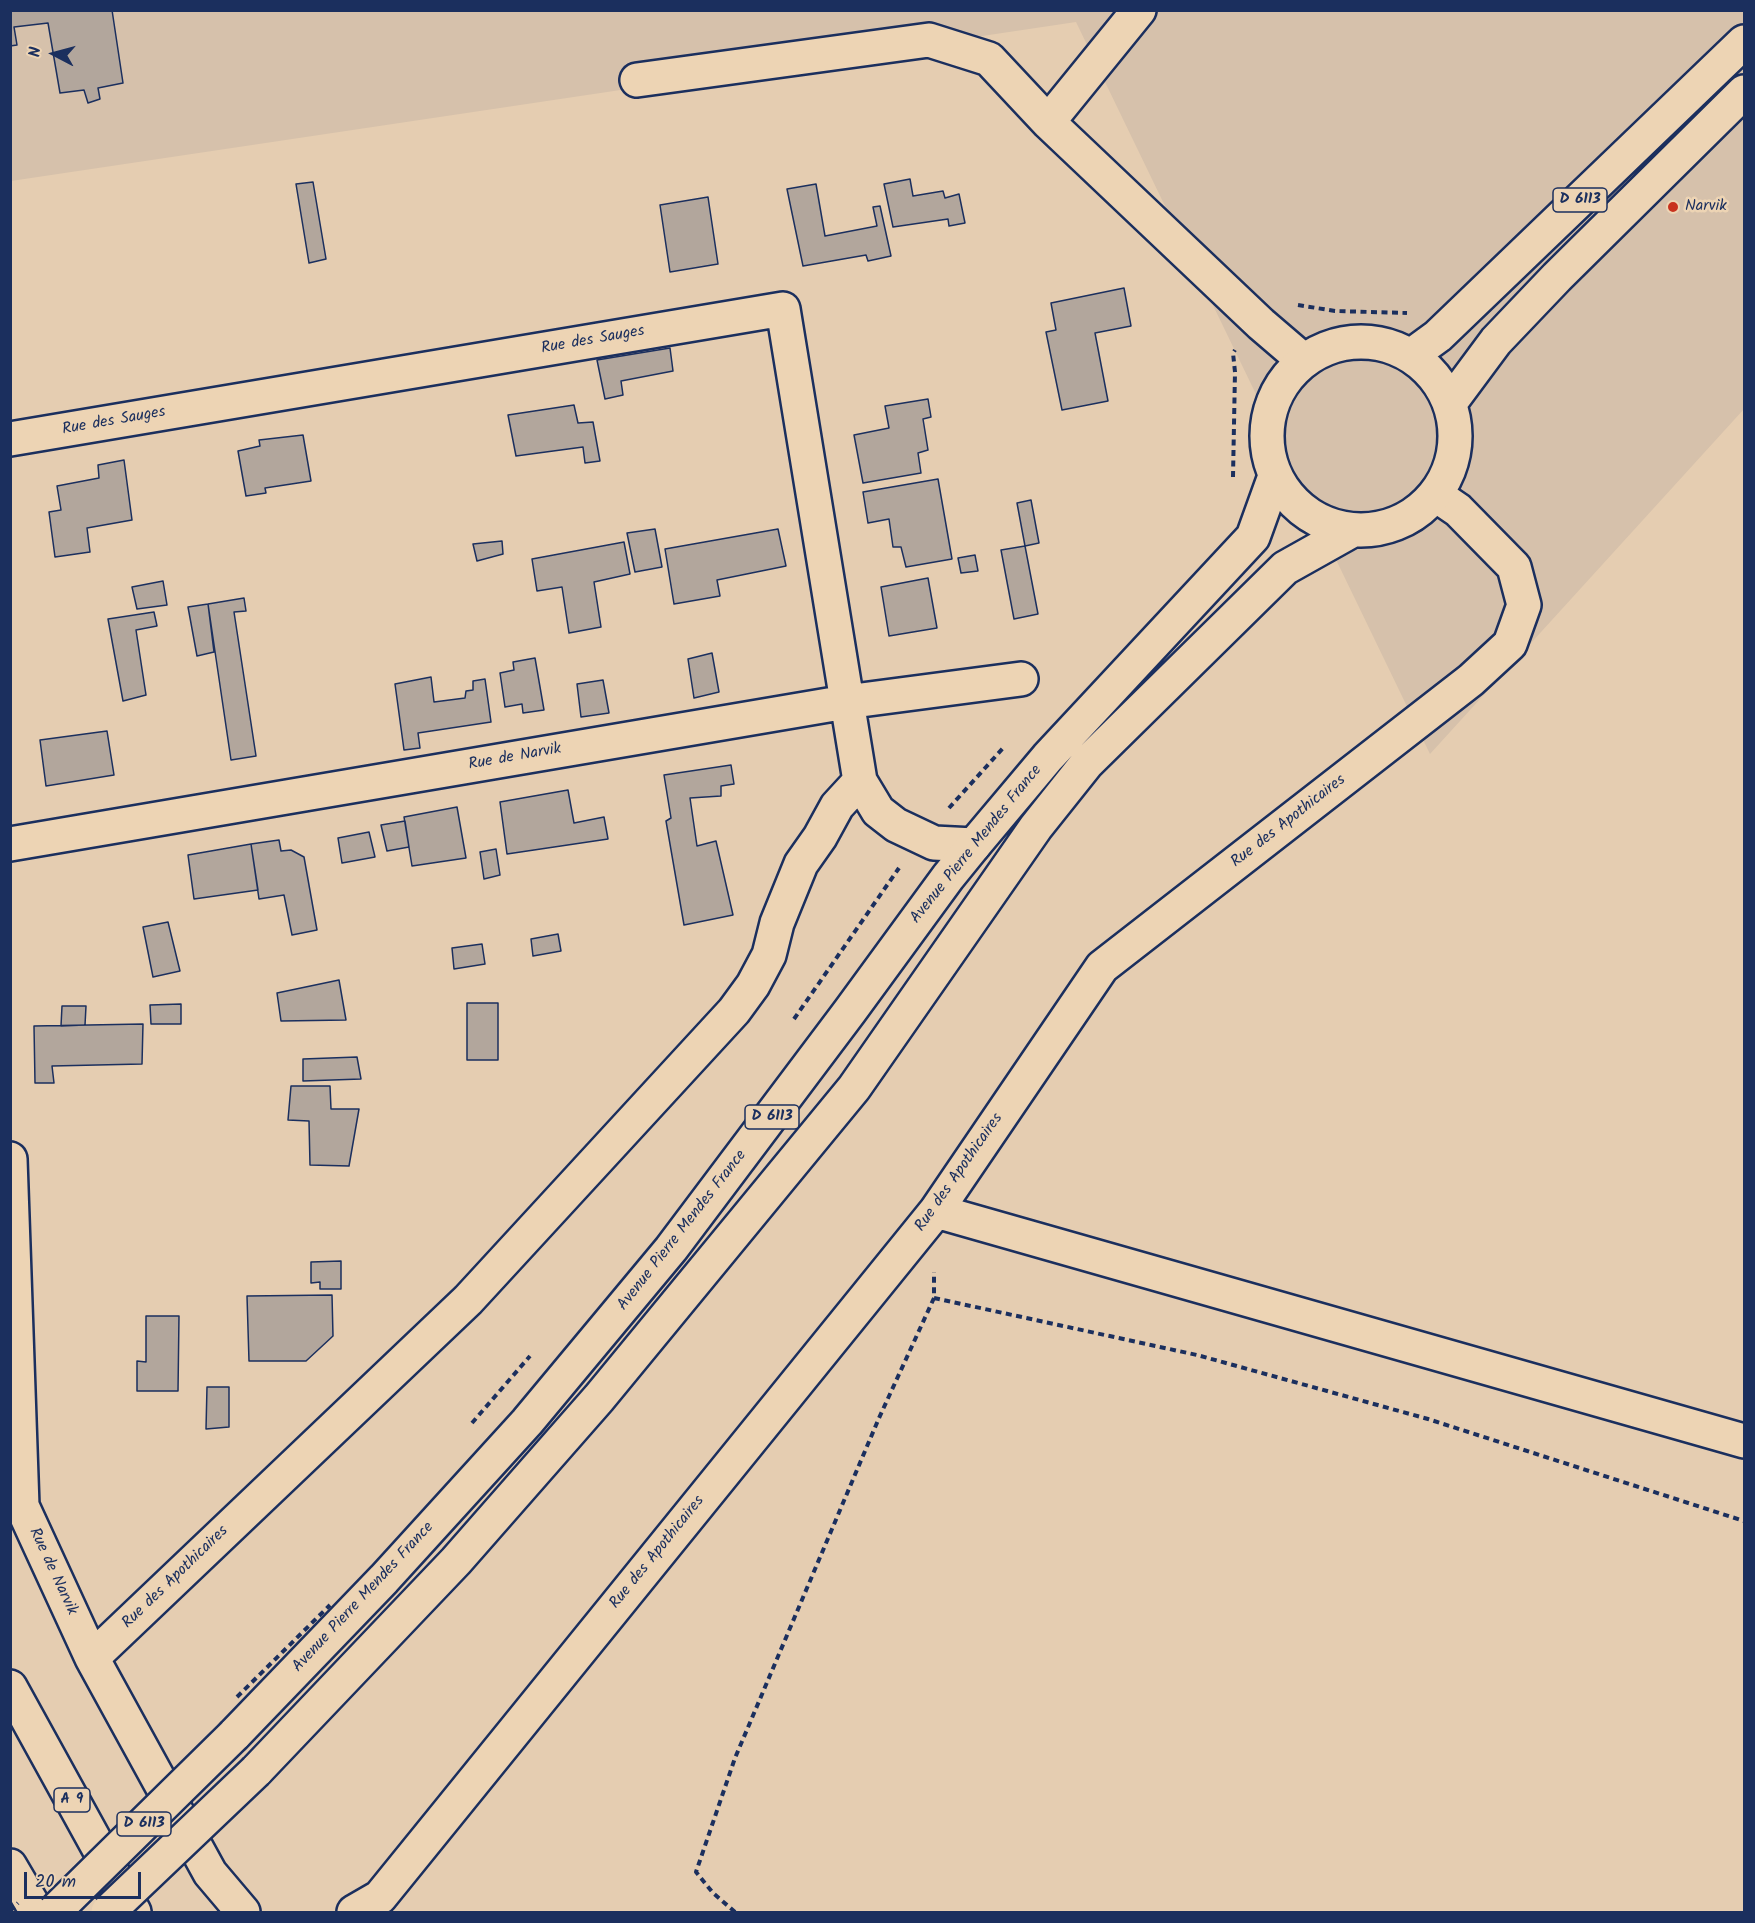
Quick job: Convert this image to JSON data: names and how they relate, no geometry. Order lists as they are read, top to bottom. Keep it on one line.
{"streets":{"main road":["D 6113","Rue des Sauges","Rue de Narvik","Rue des Apothicaires","Avenue Pierre Mendes France","A 9"]},"crossings":[["D 6113","Rue des Apothicaires"],["D 6113","Avenue Pierre Mendes France"],["Rue des Sauges","Rue de Narvik"],["Rue de Narvik","Rue des Apothicaires"],["Rue des Apothicaires","Avenue Pierre Mendes France"]],"places":["Narvik"],"scale_bar":"20 m","north":"left"}
